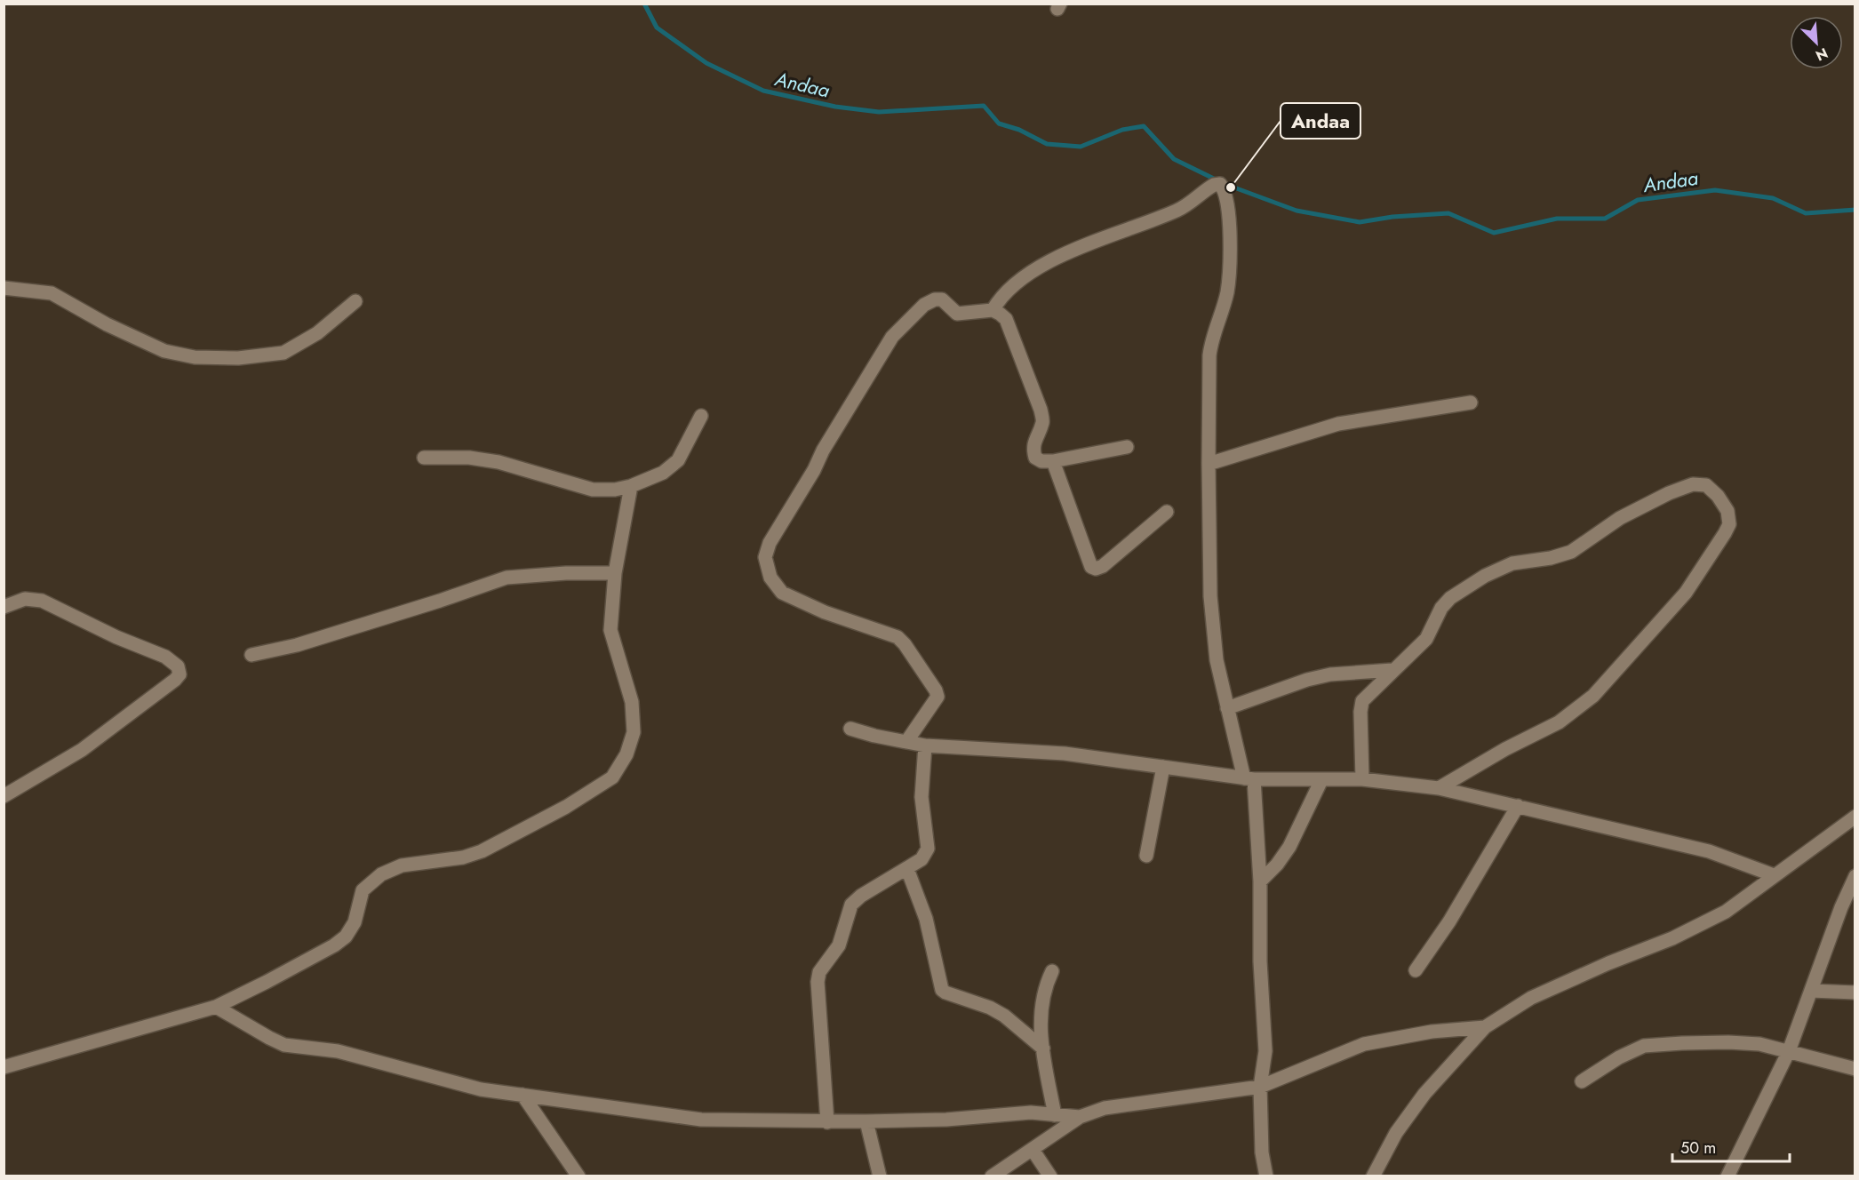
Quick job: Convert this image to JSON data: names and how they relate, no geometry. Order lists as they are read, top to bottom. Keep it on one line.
{"water":["Andaa"],"places":["Andaa"],"scale_bar":"50 m","north":"bottom right"}
